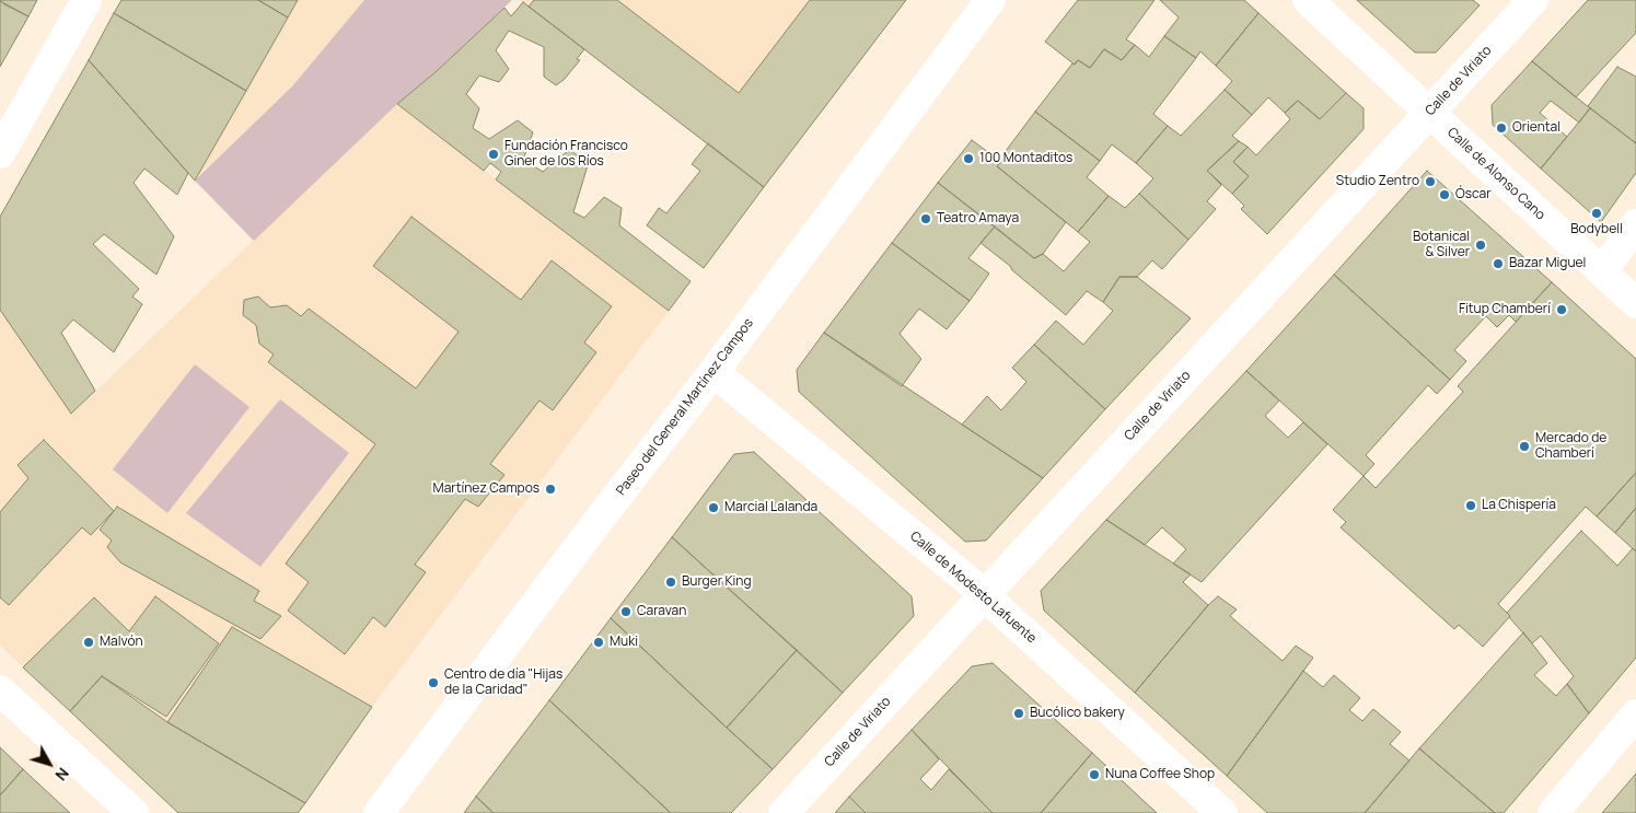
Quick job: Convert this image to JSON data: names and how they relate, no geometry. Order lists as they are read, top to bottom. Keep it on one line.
{"streets":{"street":["Calle de Viriato","Calle de Alonso Cano","Paseo del General Martínez Campos","Calle de Modesto Lafuente"]},"crossings":[["Calle de Viriato","Calle de Alonso Cano"],["Calle de Viriato","Calle de Modesto Lafuente"],["Paseo del General Martínez Campos","Calle de Modesto Lafuente"]],"places":["Oriental","Fundación Francisco Giner de los Ríos","100 Montaditos","Studio Zentro","Óscar","Bodybell","Teatro Amaya","Botanical & Silver","Bazar Miguel","Fitup Chamberí","Mercado de Chamberí","Martínez Campos","La Chispería","Marcial Lalanda","Burger King","Caravan","Malvón","Muki","Centro de día \"Hijas de la Caridad\"","Bucólico bakery","Nuna Coffee Shop"],"north":"bottom right"}
